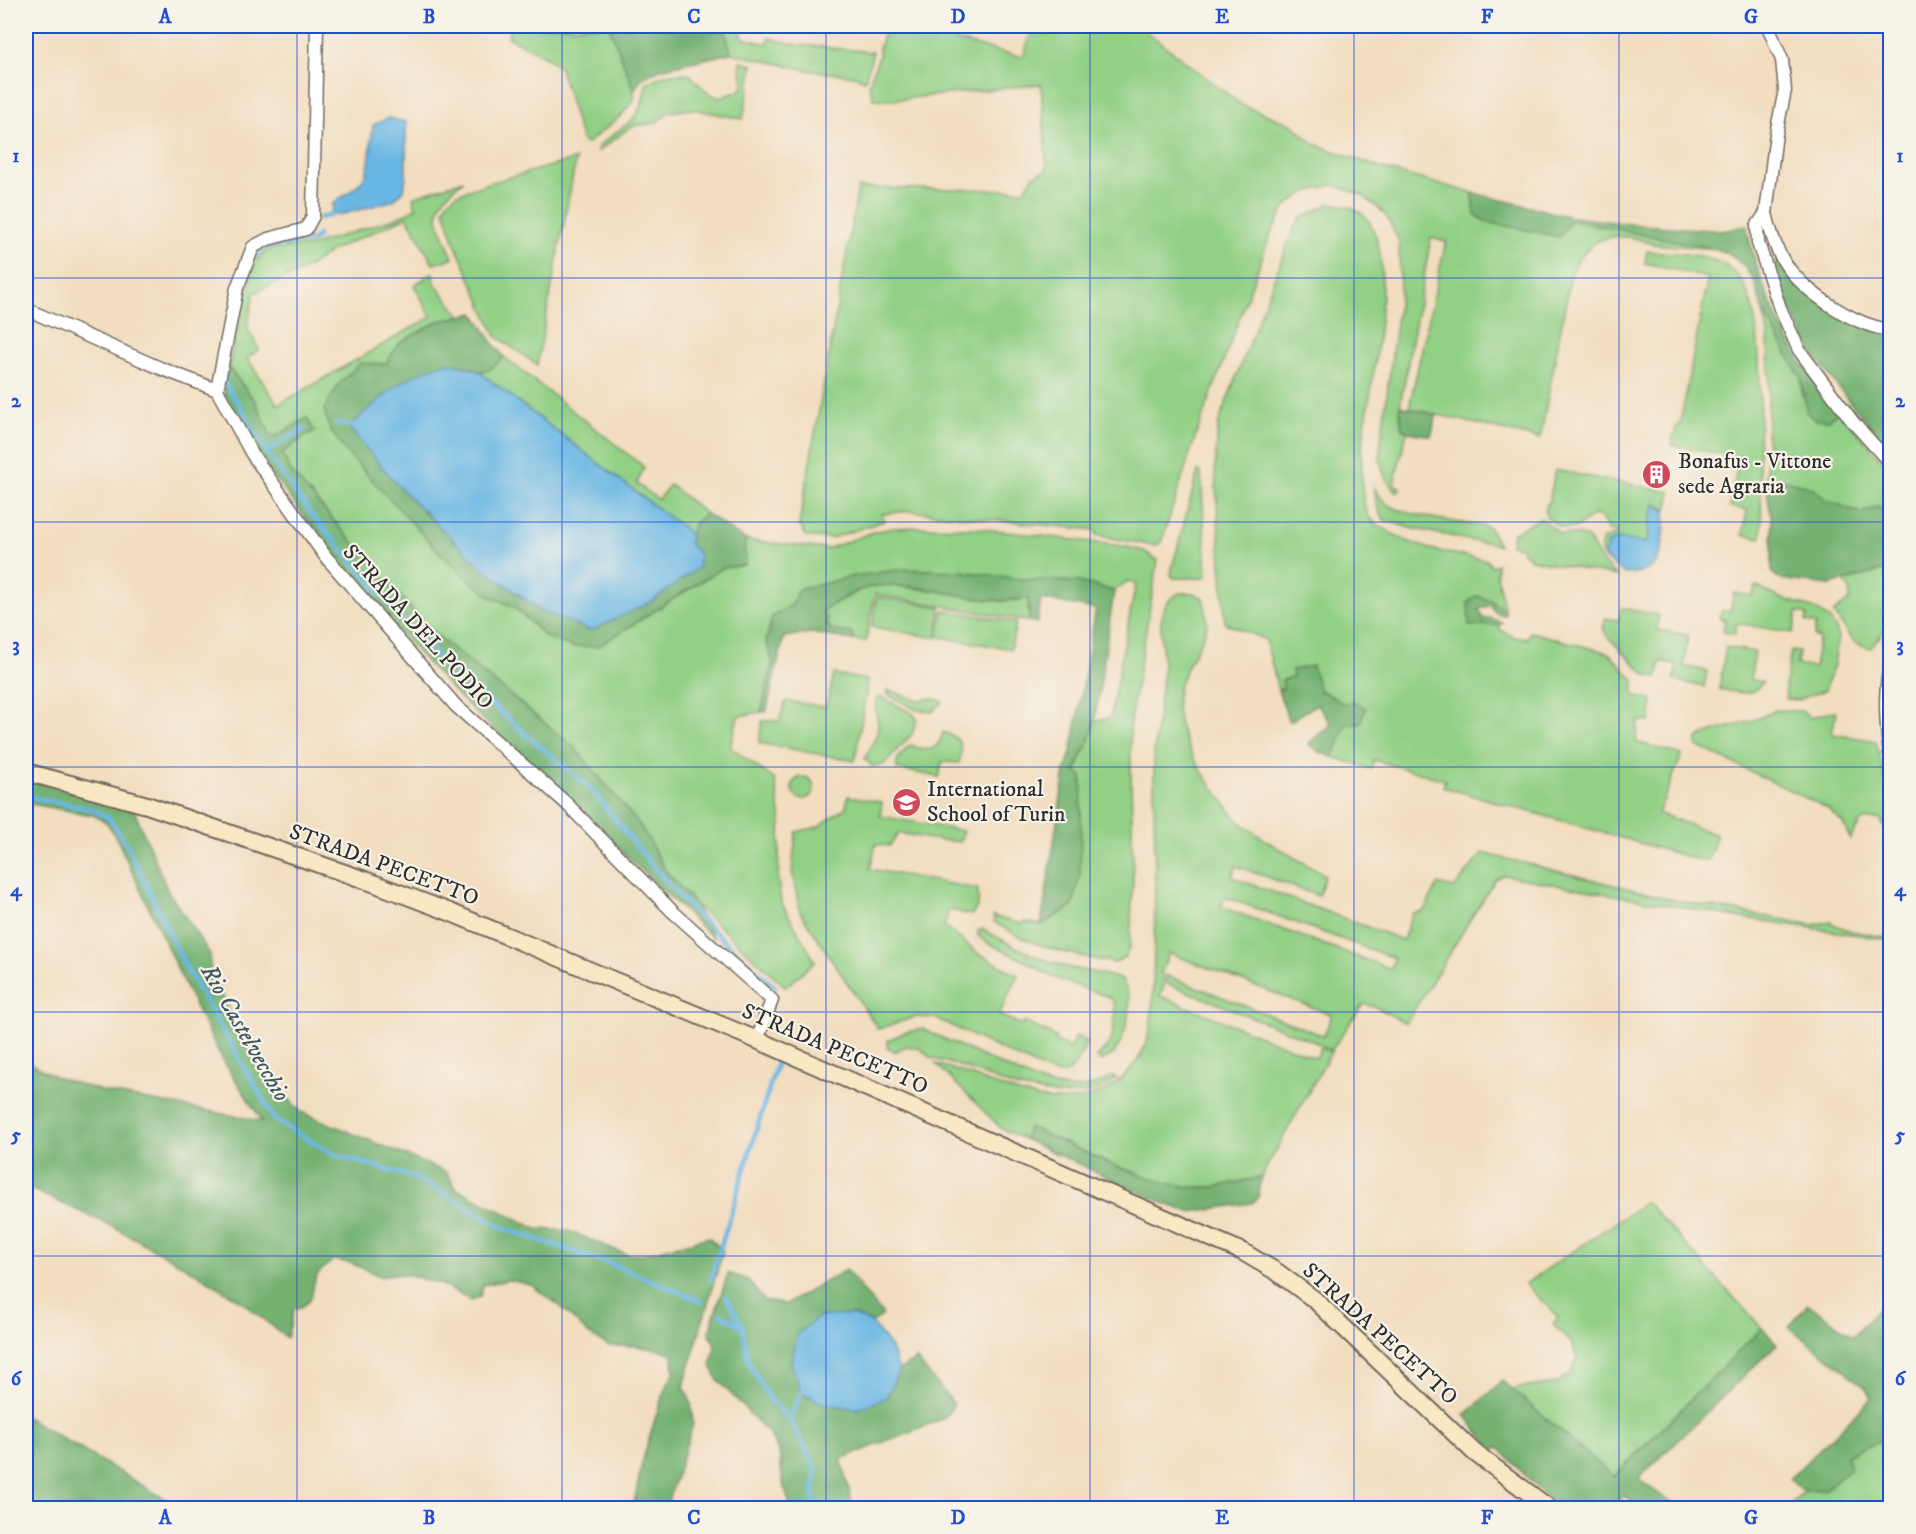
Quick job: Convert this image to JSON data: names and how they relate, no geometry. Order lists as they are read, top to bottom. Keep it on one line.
{"streets":{"main road":["STRADA PECETTO"],"street":["STRADA DEL PODIO"]},"crossings":[["STRADA DEL PODIO","STRADA PECETTO"]],"water":["Rio Castelvecchio"],"places":{"building":["Bonafus - Vittone sede Agraria"],"school or university":["International School of Turin"]},"grid":{"columns":["A","B","C","D","E","F","G"],"rows":["1","2","3","4","5","6"]}}
